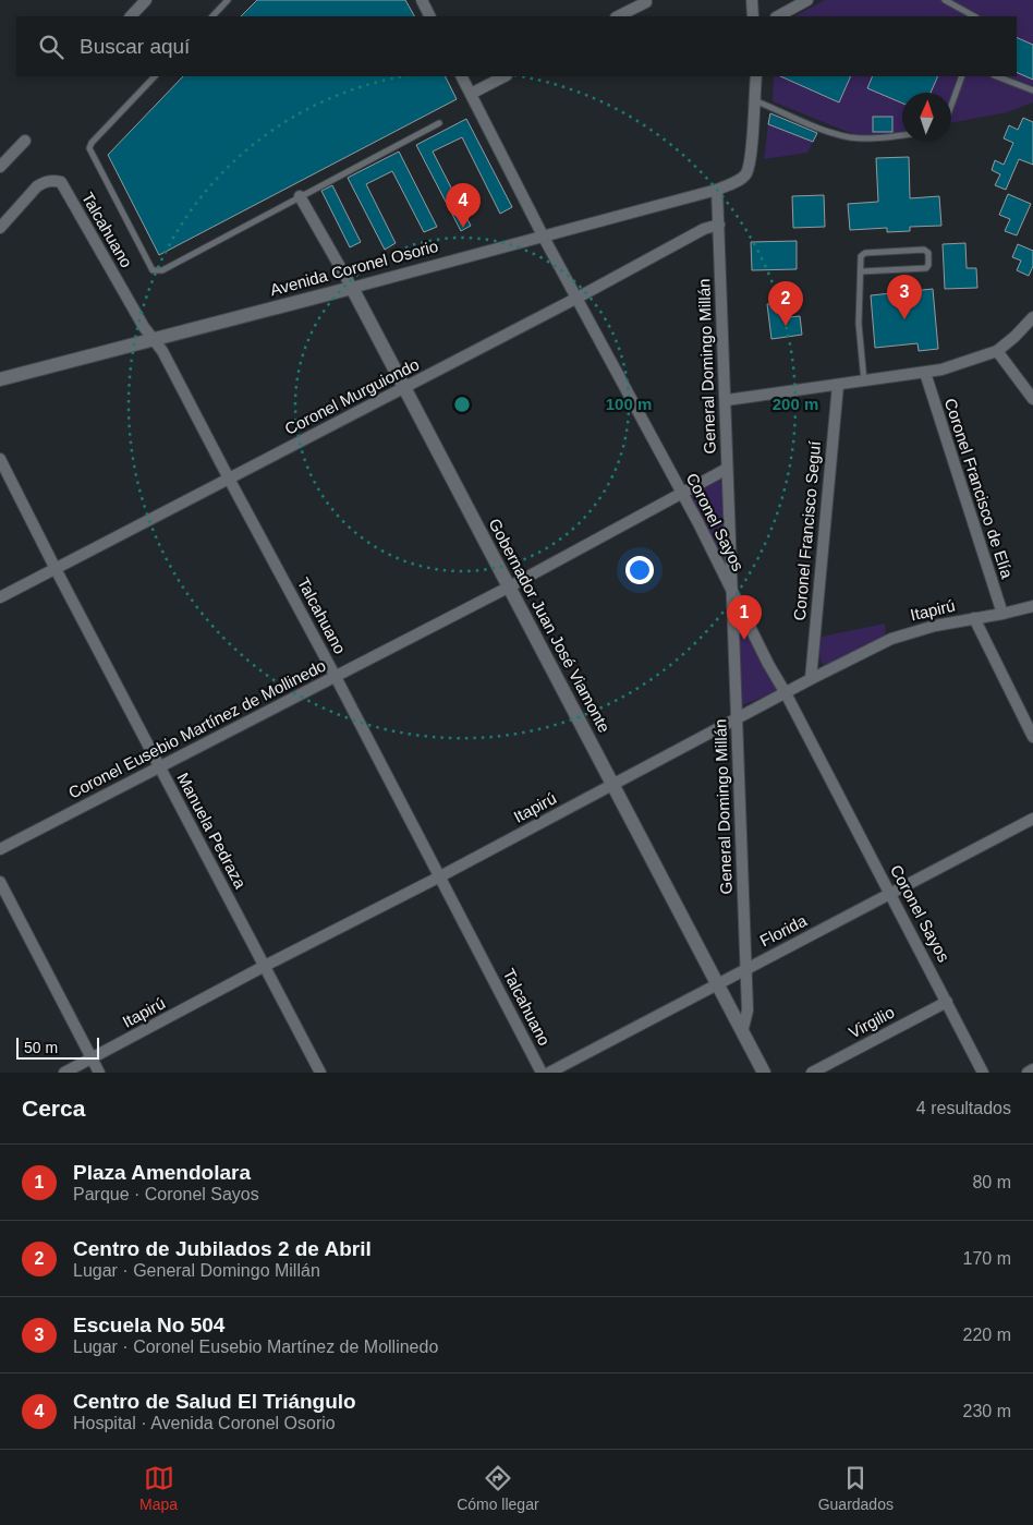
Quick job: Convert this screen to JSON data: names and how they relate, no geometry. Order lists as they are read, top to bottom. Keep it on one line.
{"streets":{"street":["Talcahuano","Avenida Coronel Osorio","General Domingo Millán","Coronel Murguiondo","Coronel Francisco de Elía","Coronel Sayos","Coronel Francisco Seguí","Itapirú","Gobernador Juan José Viamonte","Coronel Eusebio Martínez de Mollinedo","Manuela Pedraza","Florida","Virgilio"]},"crossings":[["Talcahuano","Avenida Coronel Osorio"],["Talcahuano","Coronel Murguiondo"],["Talcahuano","Itapirú"],["Talcahuano","Coronel Eusebio Martínez de Mollinedo"],["Avenida Coronel Osorio","General Domingo Millán"],["Avenida Coronel Osorio","Coronel Sayos"],["Avenida Coronel Osorio","Gobernador Juan José Viamonte"],["General Domingo Millán","Coronel Murguiondo"],["General Domingo Millán","Coronel Sayos"],["General Domingo Millán","Itapirú"],["General Domingo Millán","Gobernador Juan José Viamonte"],["General Domingo Millán","Coronel Eusebio Martínez de Mollinedo"],["General Domingo Millán","Florida"],["Coronel Murguiondo","Coronel Sayos"],["Coronel Murguiondo","Gobernador Juan José Viamonte"],["Coronel Murguiondo","Manuela Pedraza"],["Coronel Francisco de Elía","Itapirú"],["Coronel Sayos","Itapirú"],["Coronel Sayos","Coronel Eusebio Martínez de Mollinedo"],["Coronel Sayos","Florida"],["Coronel Sayos","Virgilio"],["Coronel Francisco Seguí","Itapirú"],["Itapirú","Gobernador Juan José Viamonte"],["Itapirú","Manuela Pedraza"],["Gobernador Juan José Viamonte","Coronel Eusebio Martínez de Mollinedo"],["Gobernador Juan José Viamonte","Florida"],["Coronel Eusebio Martínez de Mollinedo","Manuela Pedraza"]],"scale_bar":"50 m","north":"top","page":{"search":"Buscar aquí","pins":["4","3","2","1"],"scale":"50 m","heading":["Cerca","4 resultados"],"list":[{"mark":"1","name":"Plaza Amendolara","note":"Parque · Coronel Sayos","value":"80 m"},{"mark":"2","name":"Centro de Jubilados 2 de Abril","note":"Lugar · General Domingo Millán","value":"170 m"},{"mark":"3","name":"Escuela No 504","note":"Lugar · Coronel Eusebio Martínez de Mollinedo","value":"220 m"},{"mark":"4","name":"Centro de Salud El Triángulo","note":"Hospital · Avenida Coronel Osorio","value":"230 m"}],"nav":["Mapa","Cómo llegar","Guardados"]},"rings":["100 m","200 m"]}
